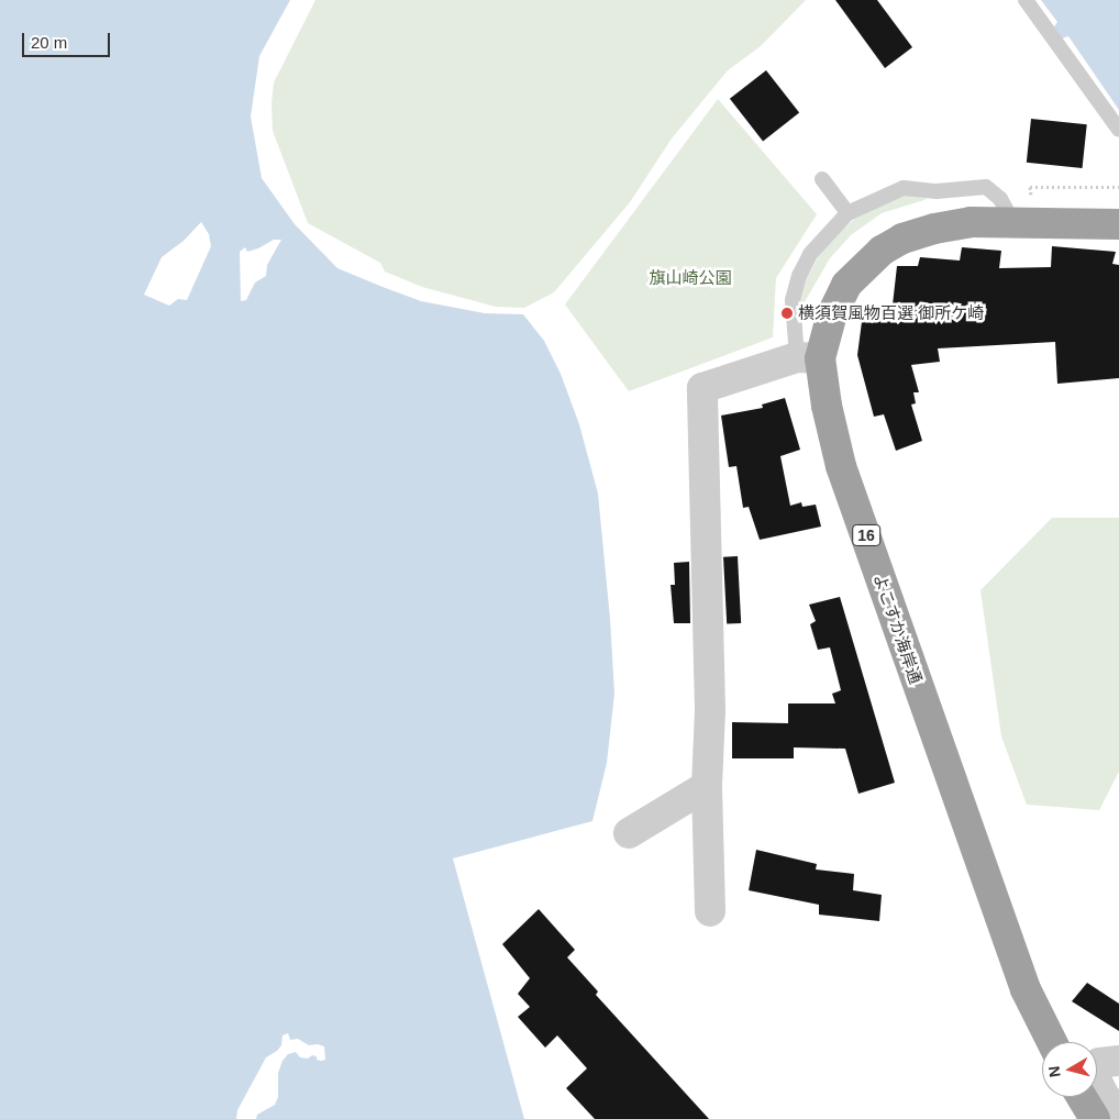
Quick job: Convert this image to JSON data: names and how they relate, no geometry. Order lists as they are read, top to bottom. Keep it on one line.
{"streets":{"highway":["16","よこすか海岸通"]},"parks":["旗山崎公園"],"places":["横須賀風物百選 御所ケ崎"],"scale_bar":"20 m","north":"left"}
